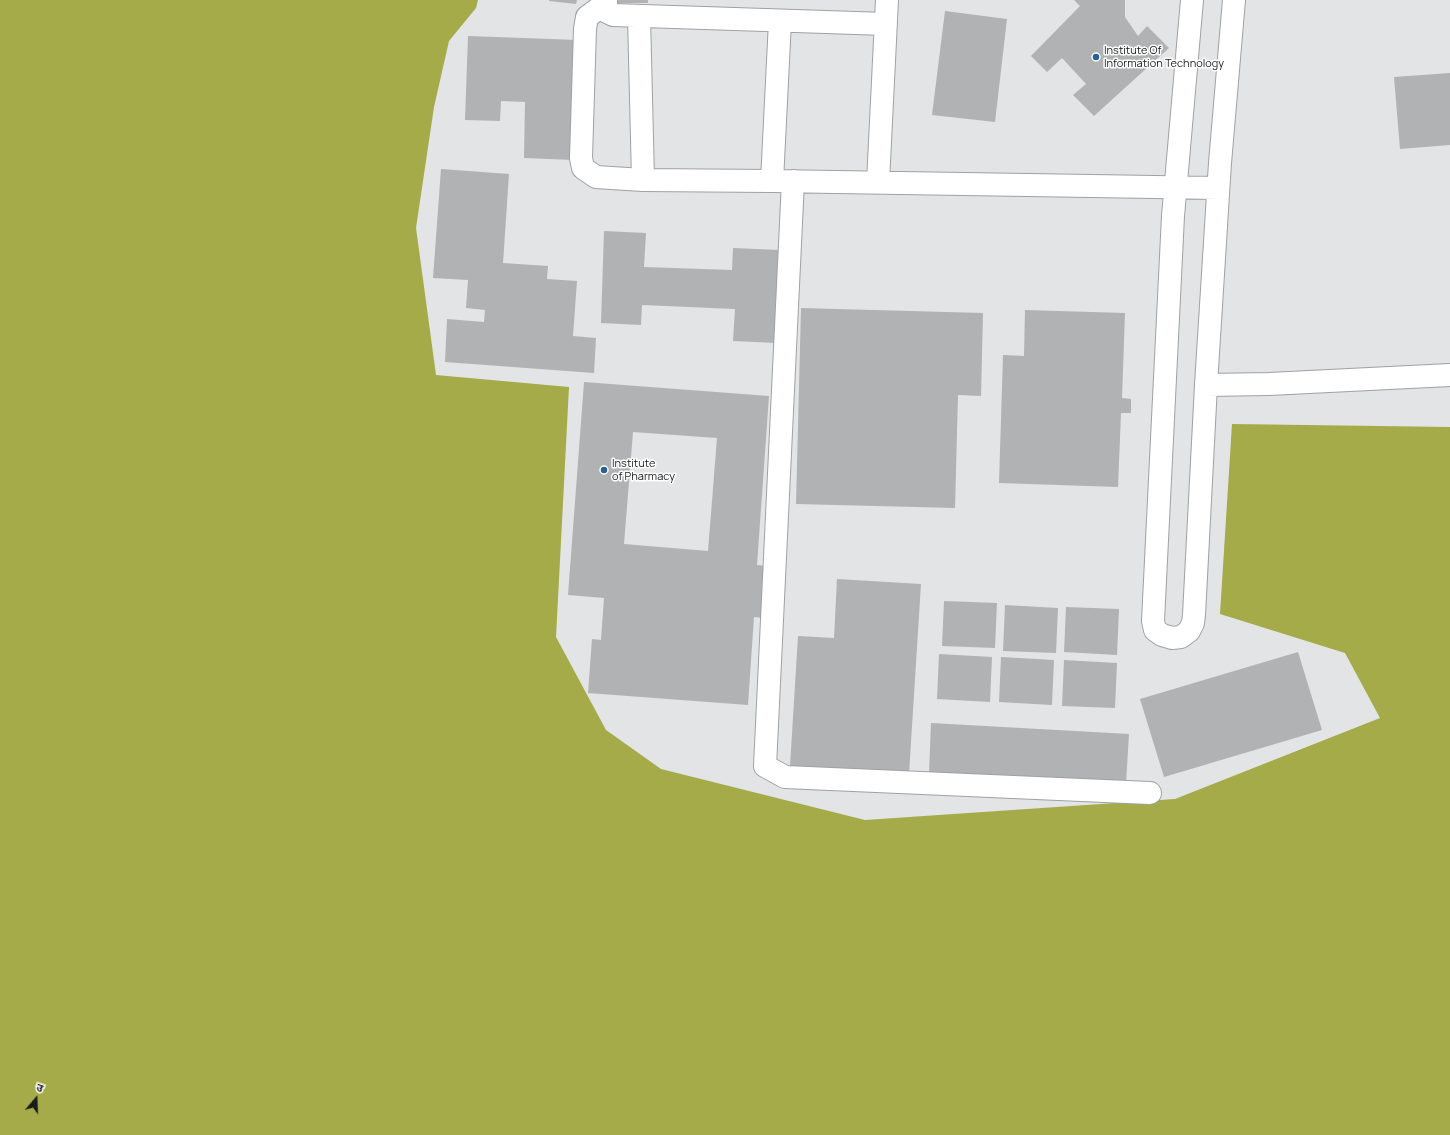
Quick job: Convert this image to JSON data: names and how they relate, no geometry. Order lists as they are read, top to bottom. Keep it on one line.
{"places":["Institute Of Information Technology","Institute of Pharmacy"],"north":"top"}
